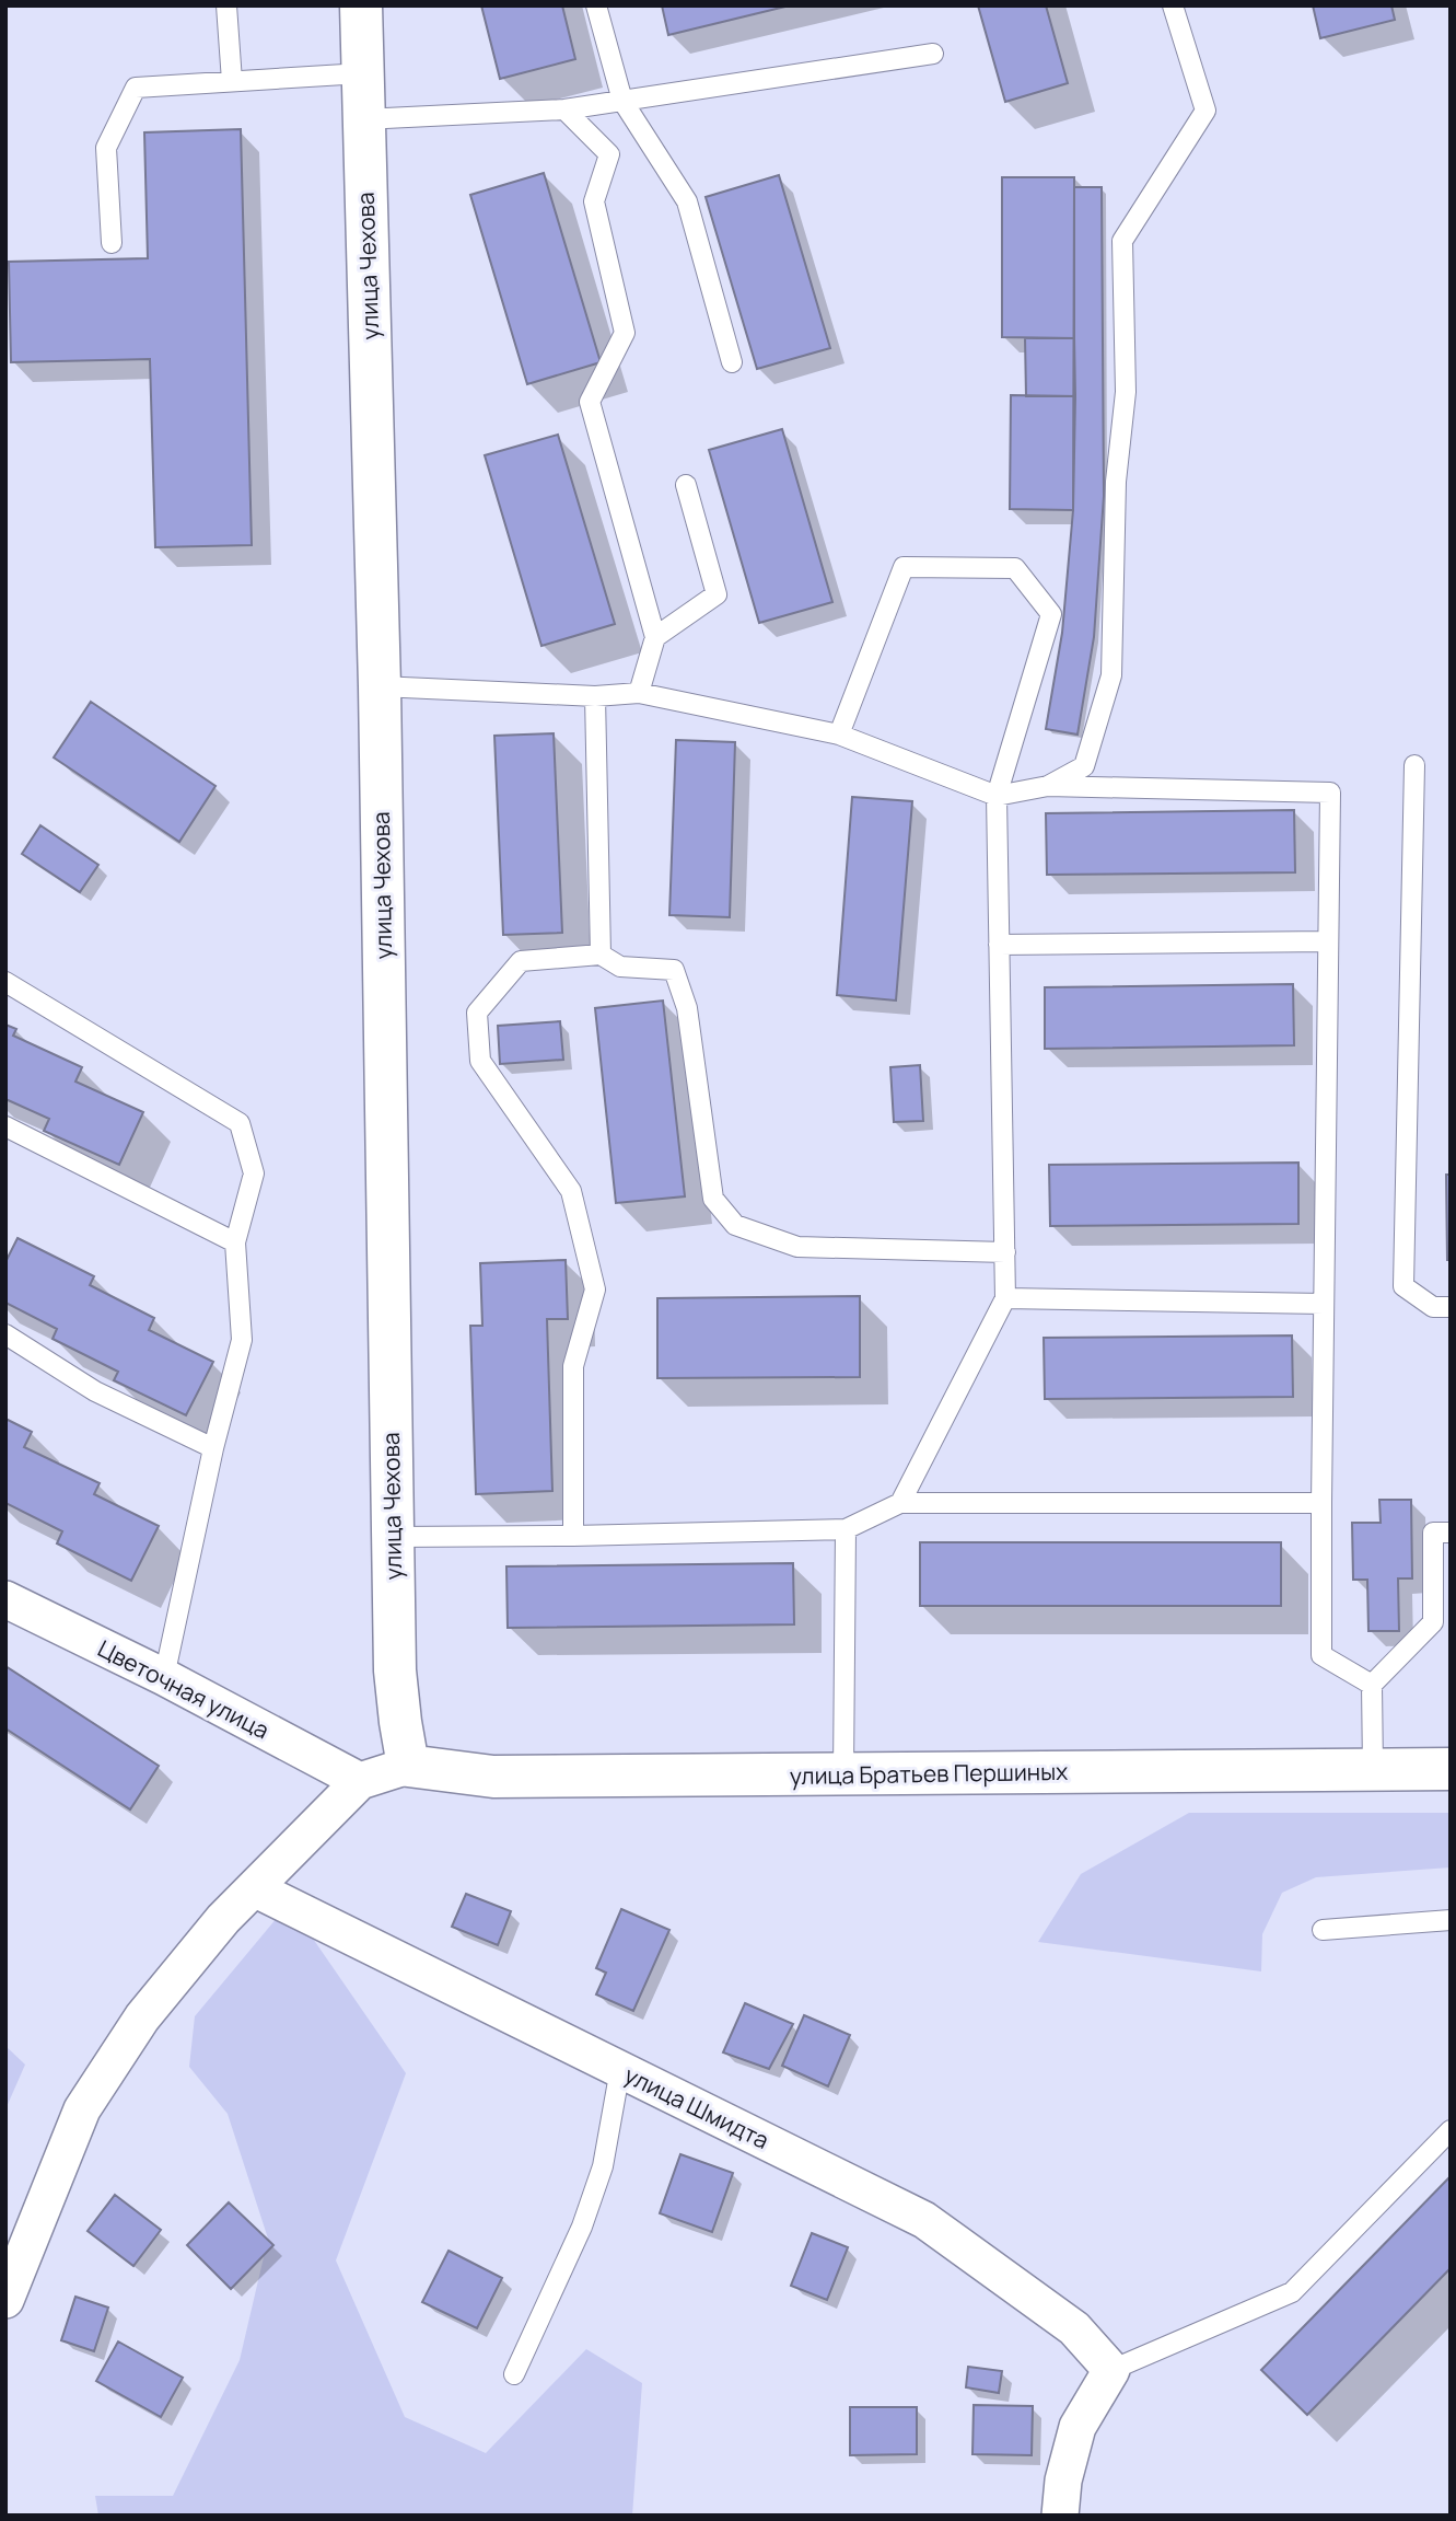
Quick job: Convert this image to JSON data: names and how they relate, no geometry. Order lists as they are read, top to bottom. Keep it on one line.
{"streets":{"street":["улица Чехова","Цветочная улица","улица Братьев Першиных","улица Шмидта"]},"crossings":[["улица Чехова","улица Братьев Першиных"]]}
